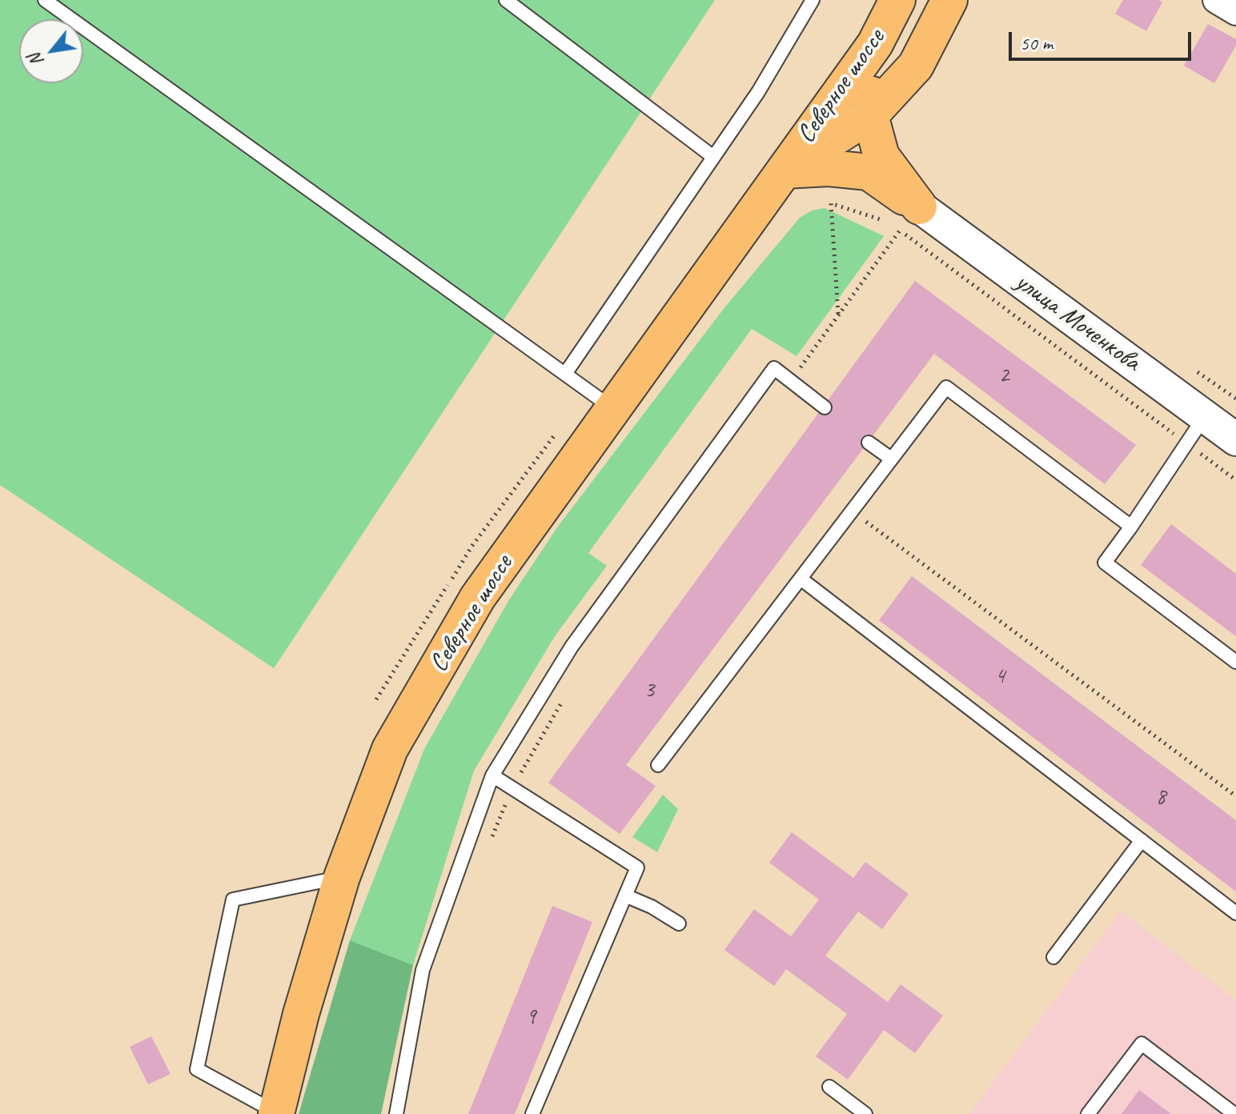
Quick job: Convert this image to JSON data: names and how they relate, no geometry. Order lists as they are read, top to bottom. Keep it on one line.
{"streets":{"main road":["Северное шоссе"],"street":["улица Моченкова"]},"house_numbers":["2","4","3","8","9"],"scale_bar":"50 m","north":"bottom left"}
